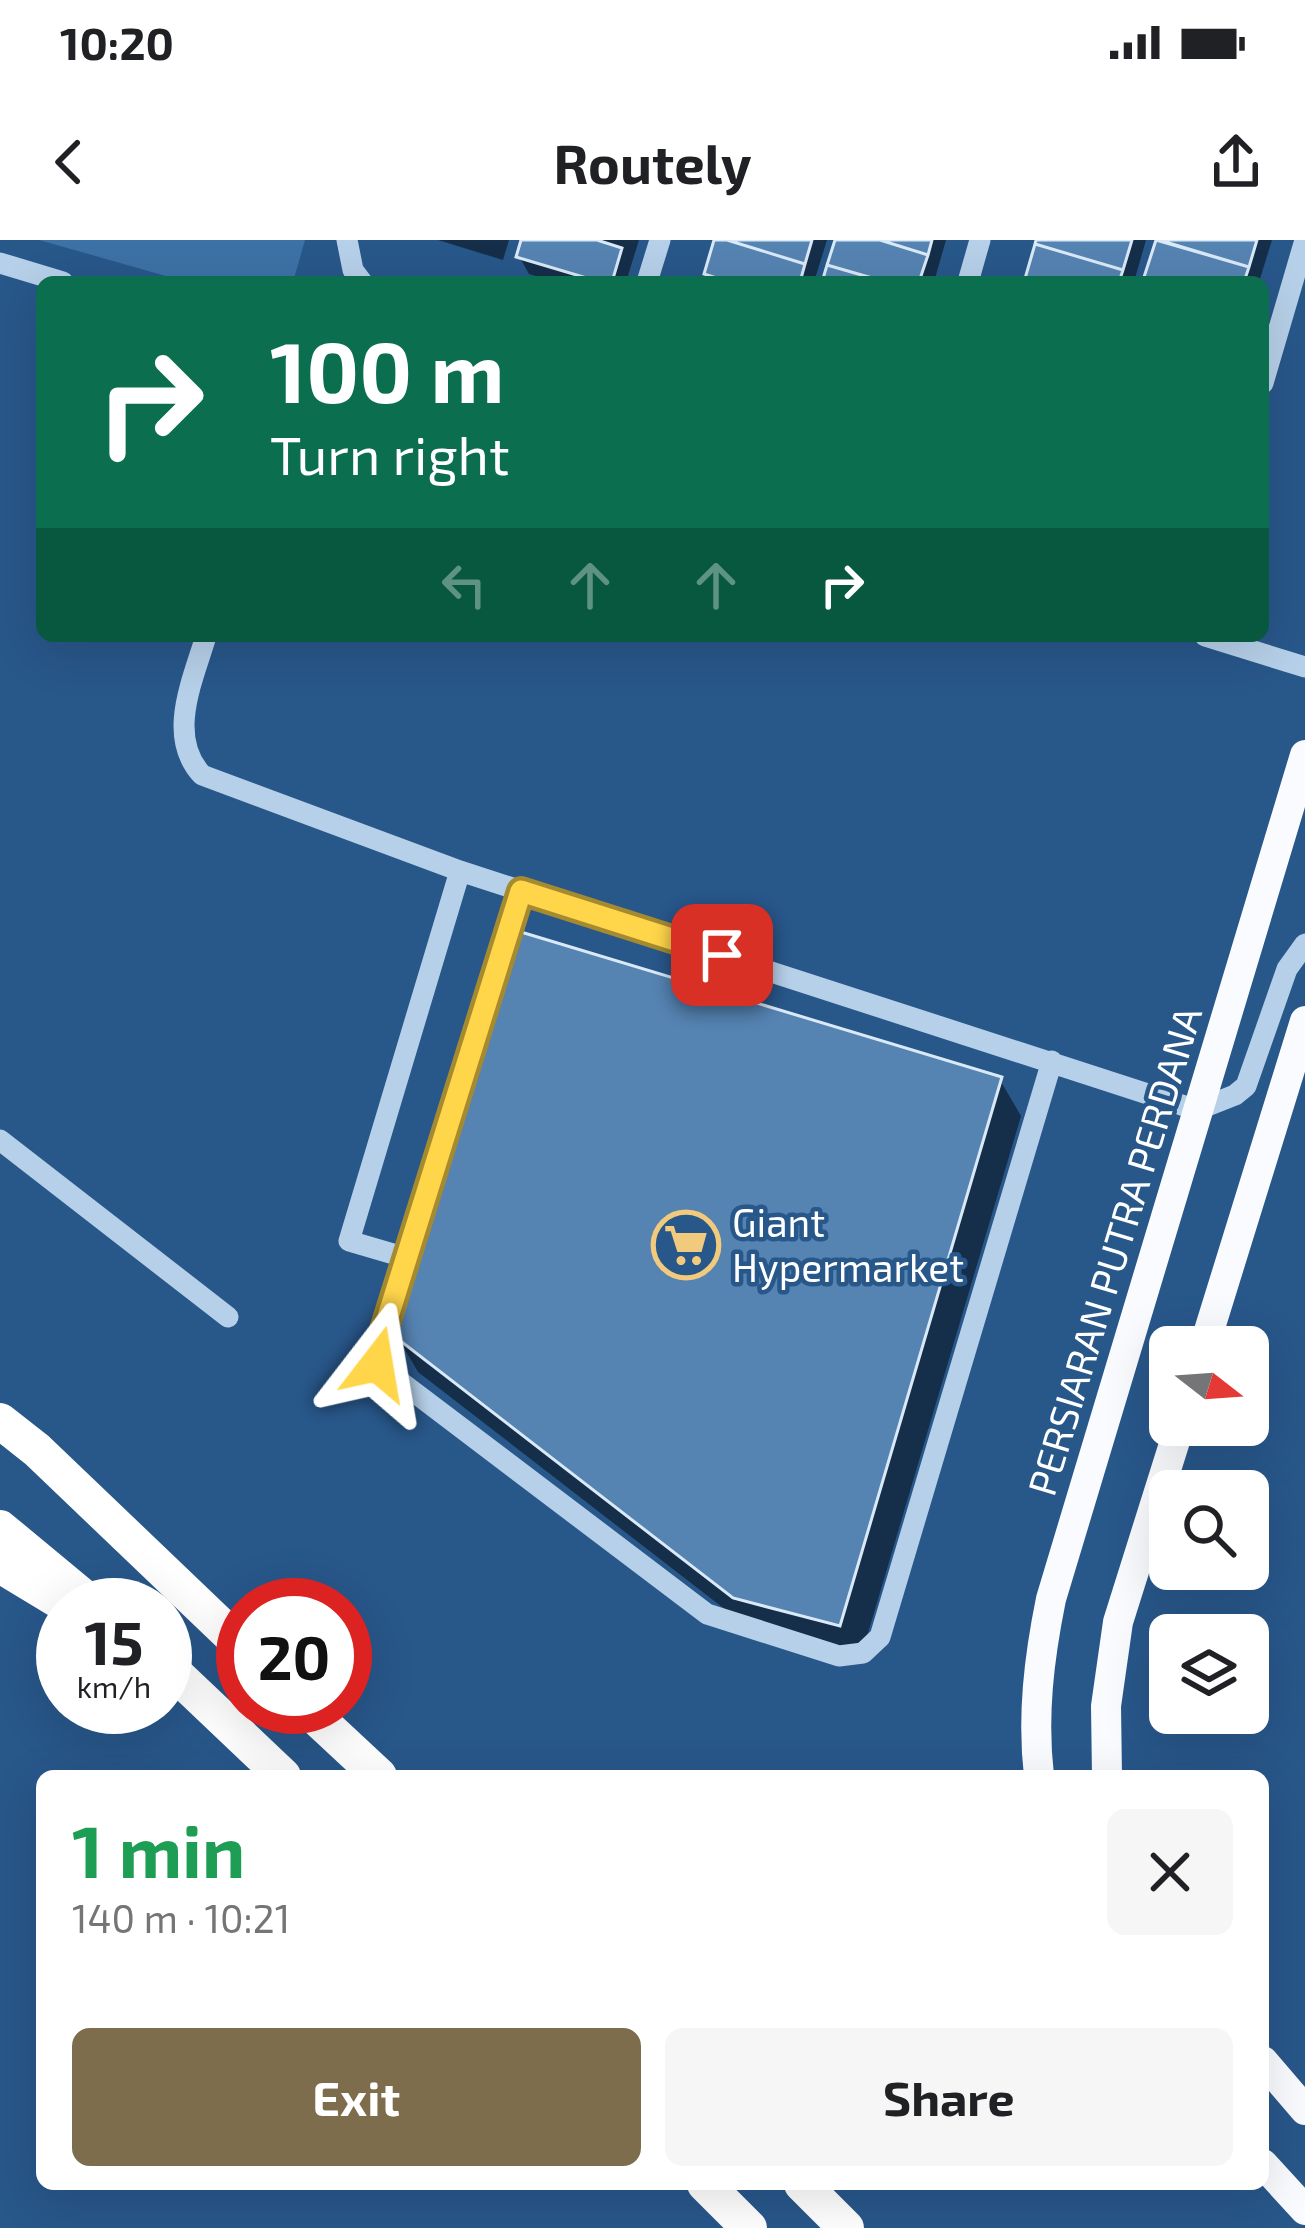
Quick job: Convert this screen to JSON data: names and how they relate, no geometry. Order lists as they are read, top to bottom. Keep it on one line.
{"streets":{"main road":["PERSIARAN PUTRA PERDANA"]},"places":{"supermarket":["Giant Hypermarket"]},"north":"right","page":{"status":"10:20","header":"Routely","turn":["100 m","Turn right"],"speed":"15 km/h","limit":"20","heading":["1 min","140 m · 10:21"],"buttons":["Exit","Share"]}}
